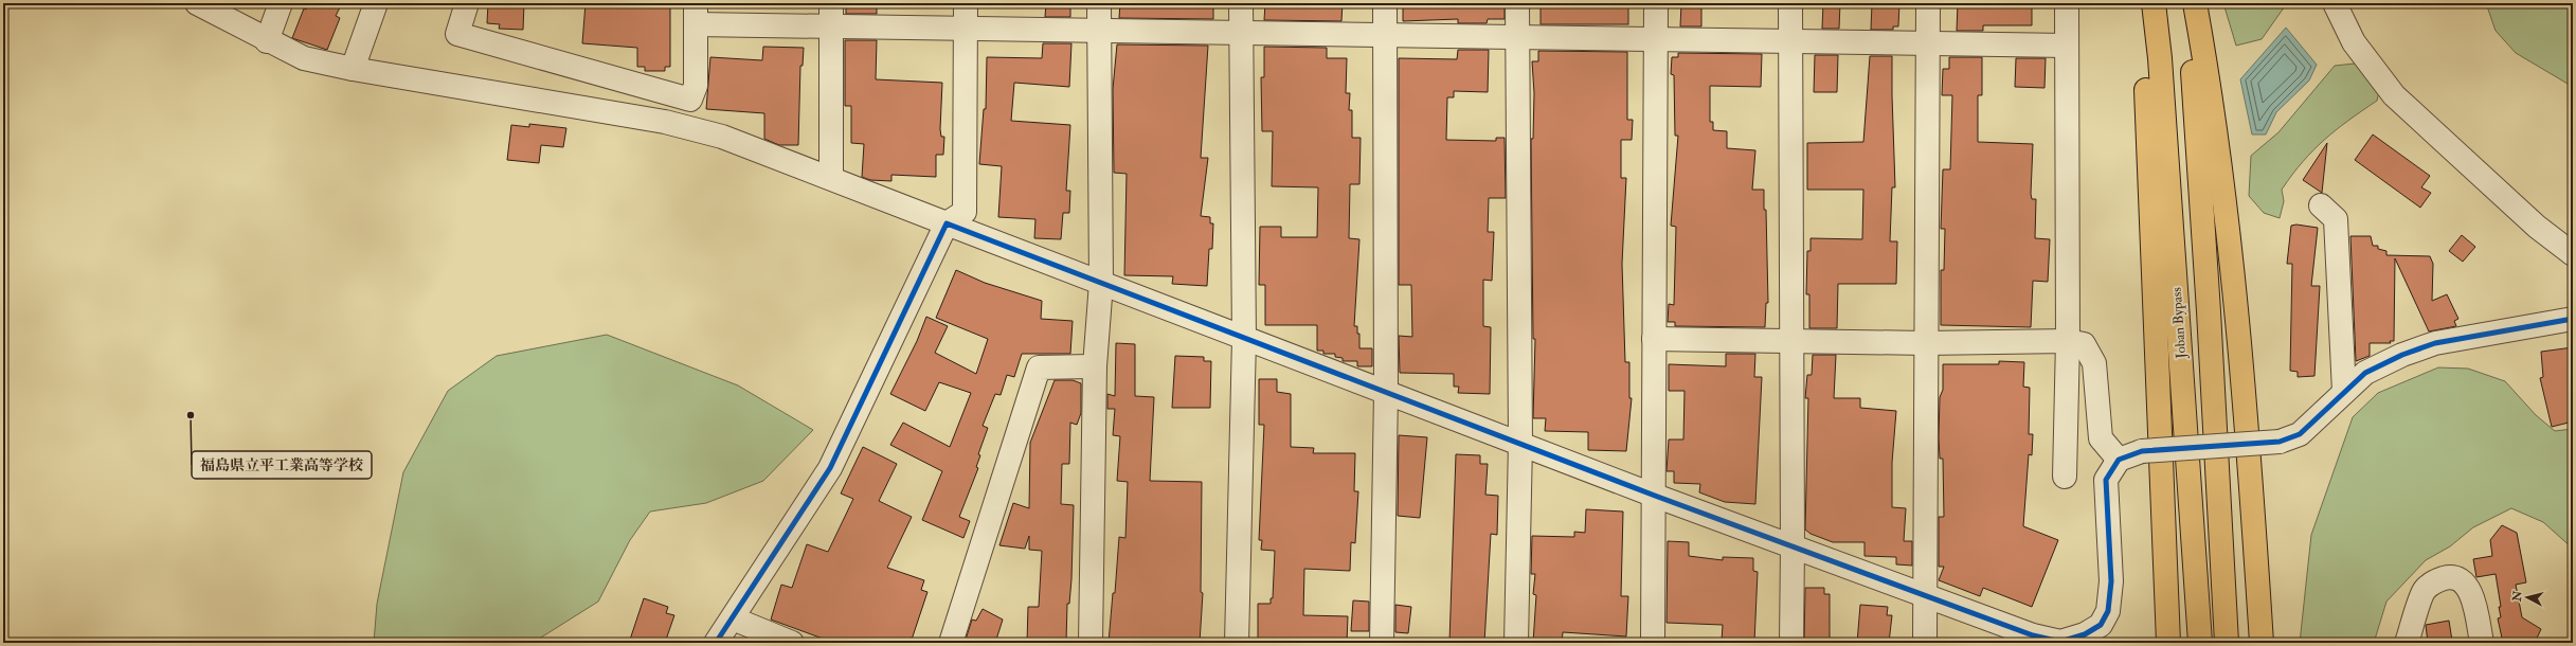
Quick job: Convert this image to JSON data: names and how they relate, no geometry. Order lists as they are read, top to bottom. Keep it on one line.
{"streets":{"highway":["Joban Bypass"]},"places":["福島県立平工業高等学校"],"north":"left"}
